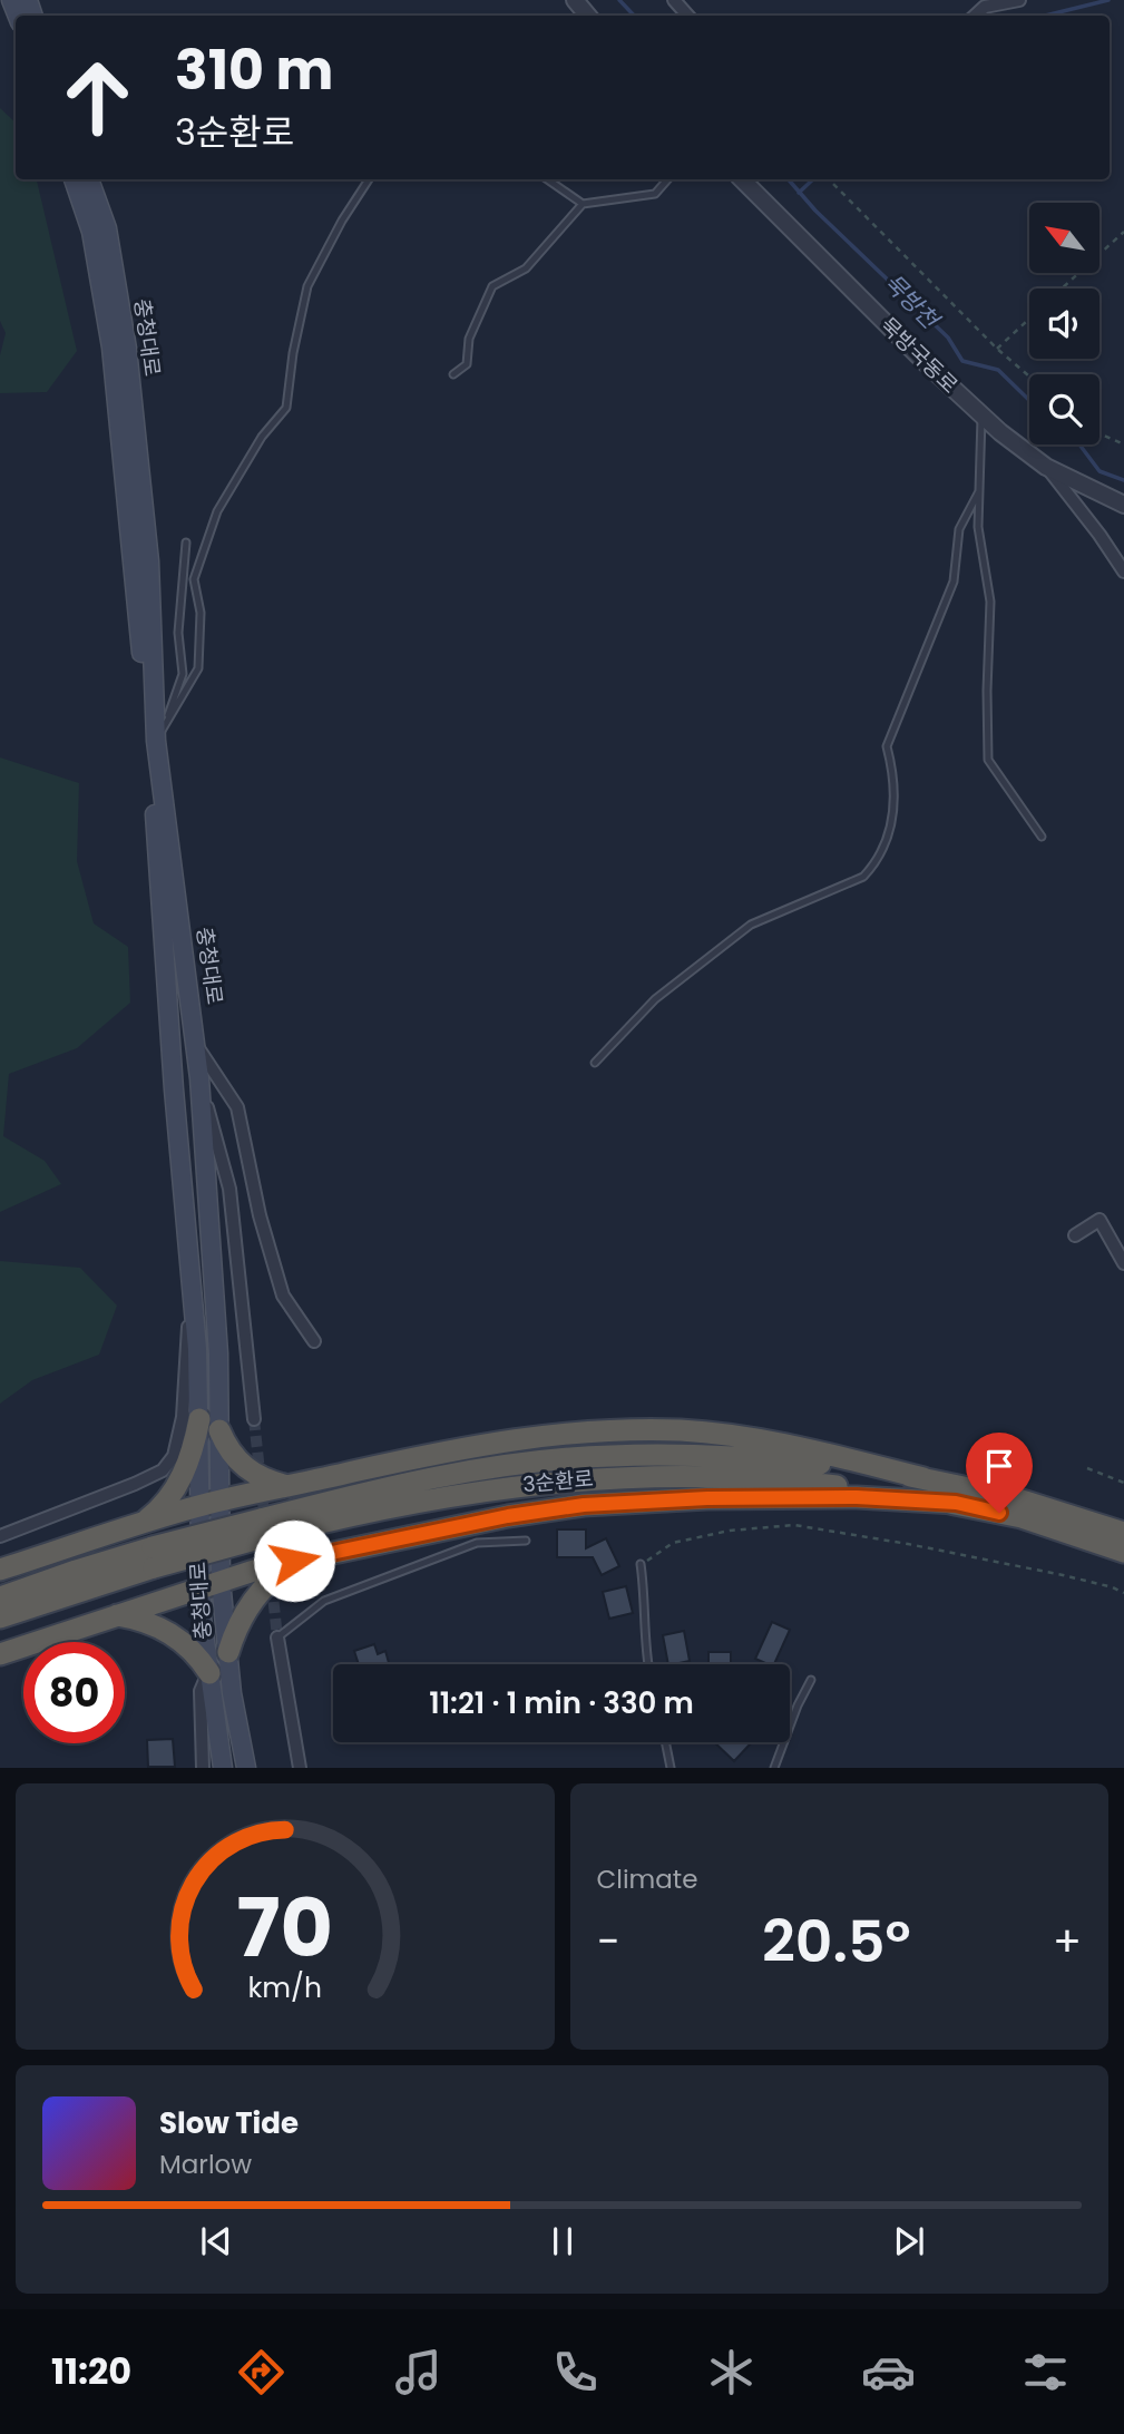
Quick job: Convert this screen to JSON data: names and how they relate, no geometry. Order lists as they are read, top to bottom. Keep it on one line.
{"streets":{"highway":["3순환로"],"main road":["충청대로"],"street":["묵방국동로"]},"water":["묵방천"],"north":"top left","page":{"turn":["310 m","3순환로"],"limit":"80","trip":"11:21 · 1 min · 330 m","tile":"Climate","heat":["−","20.5°","+"],"song":["Slow Tide","Marlow"],"tabs":"11:20","gauge":["70","km/h"]}}
